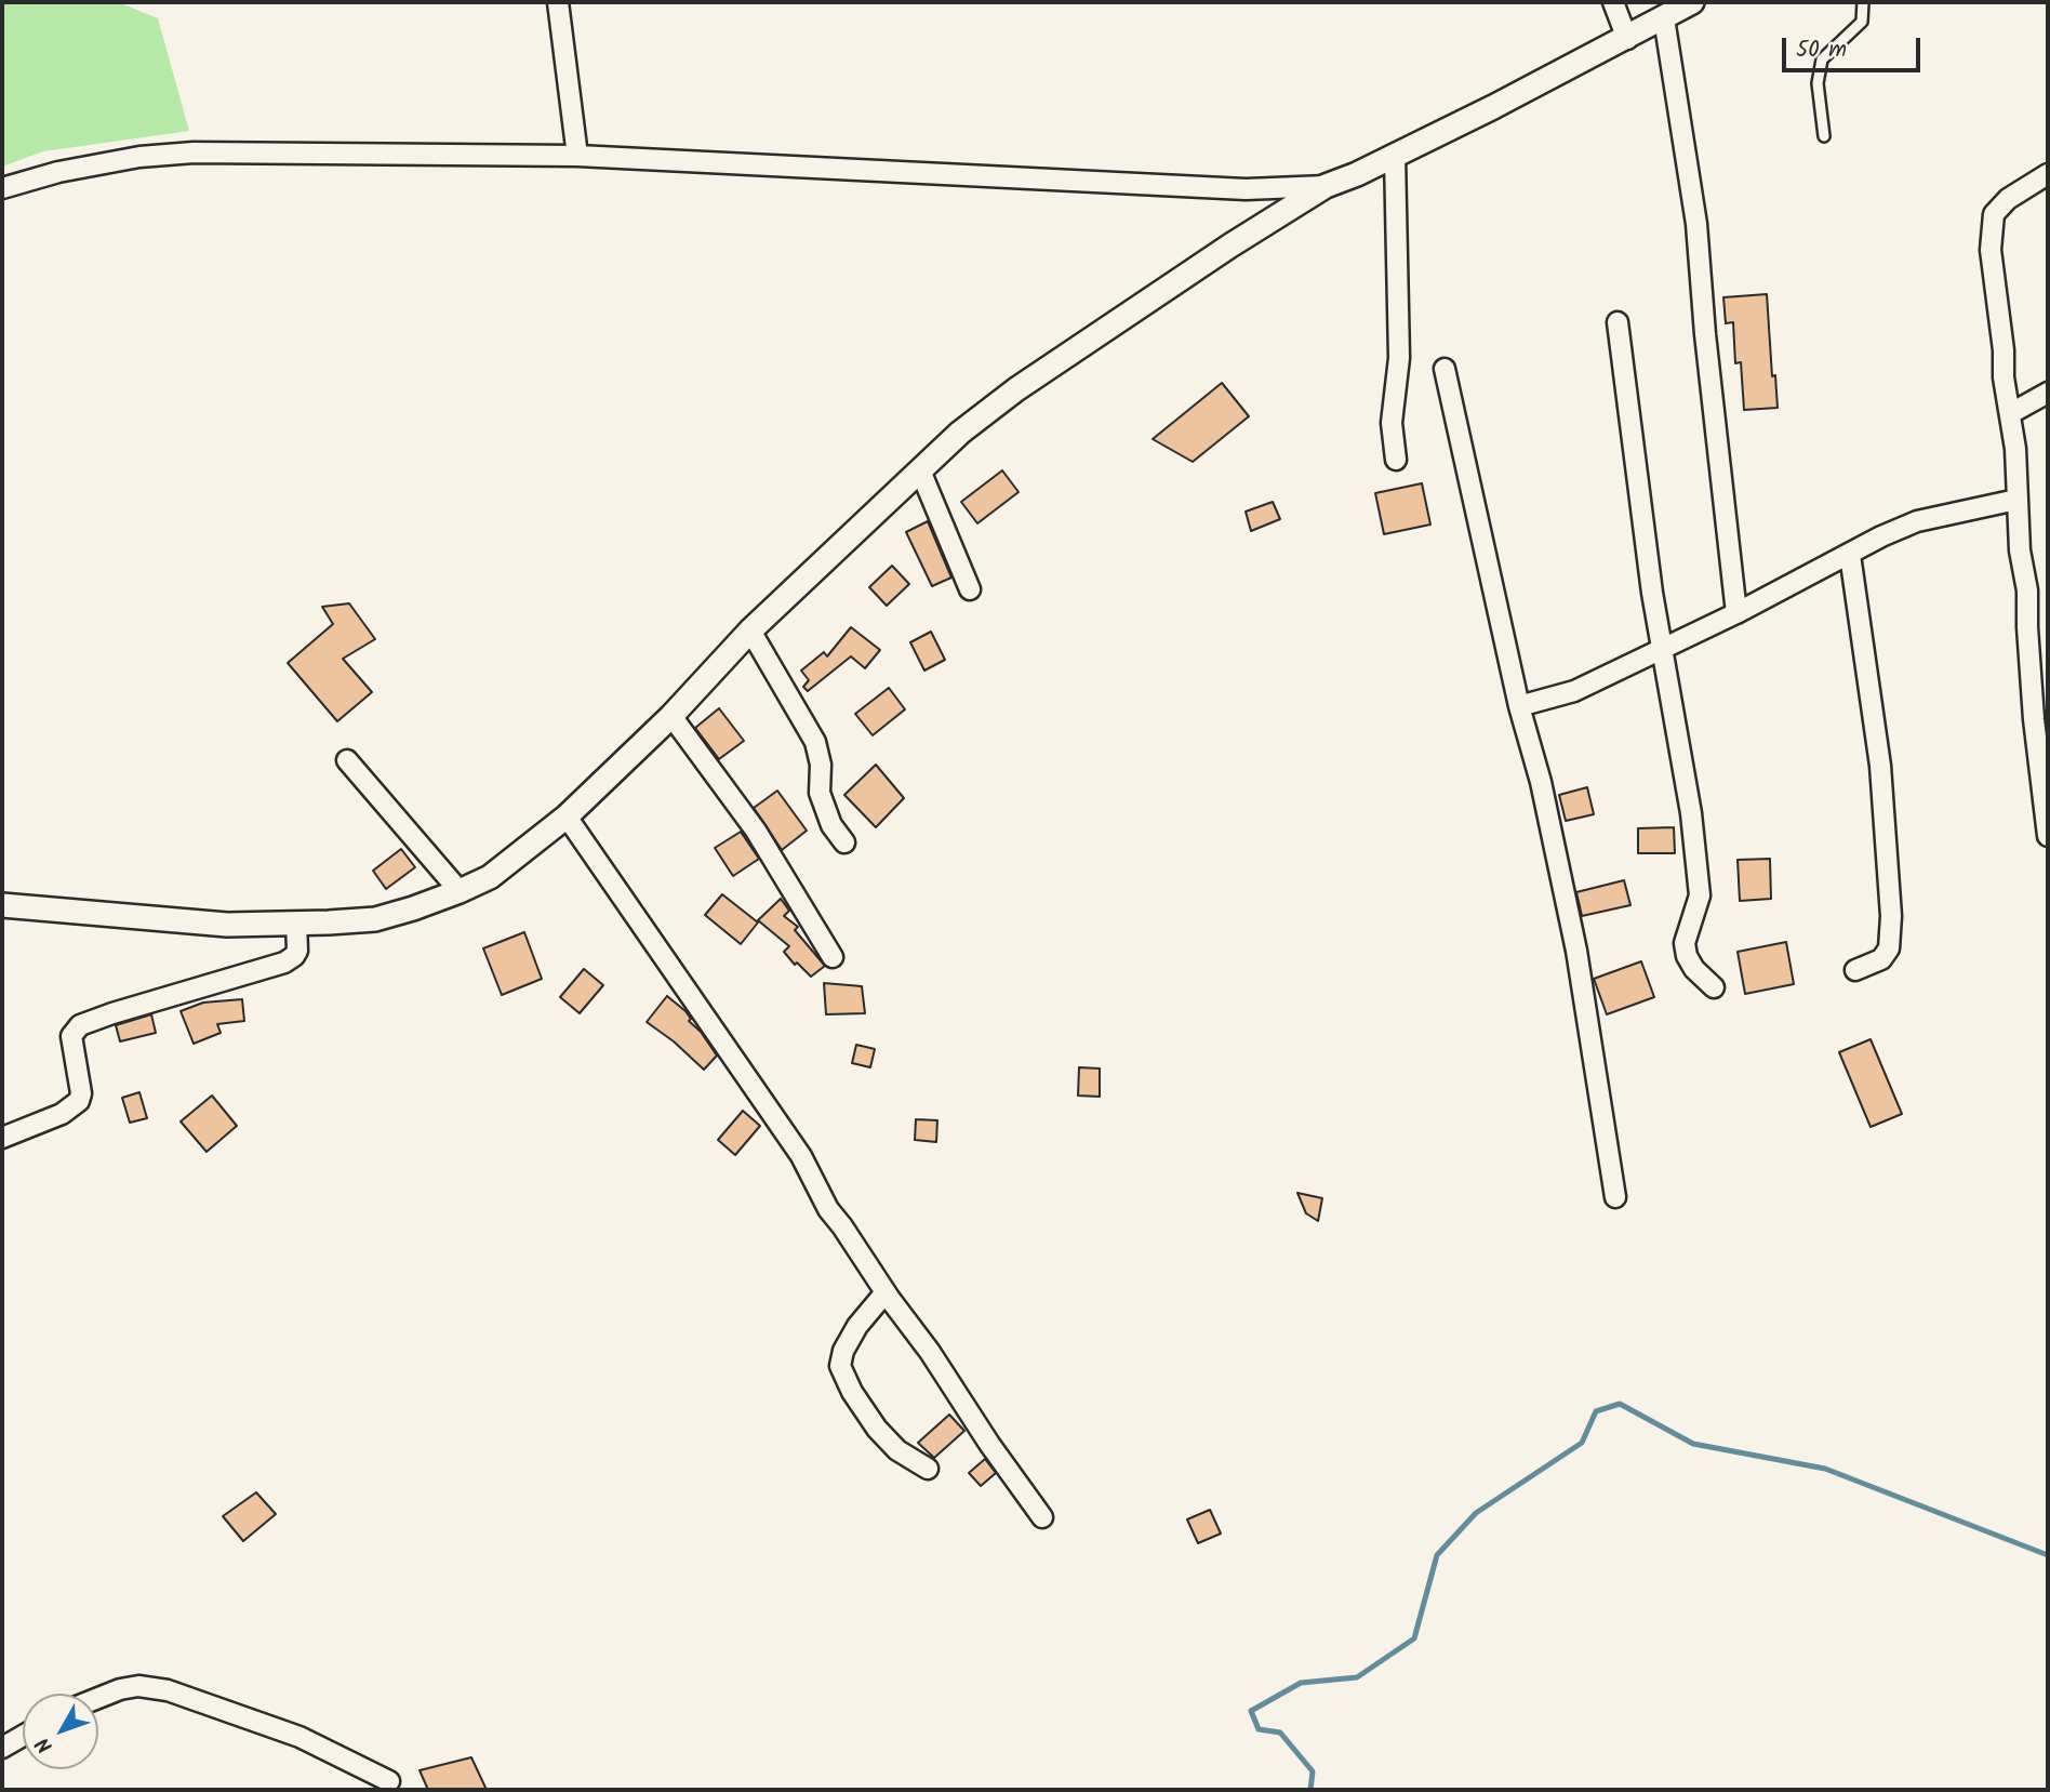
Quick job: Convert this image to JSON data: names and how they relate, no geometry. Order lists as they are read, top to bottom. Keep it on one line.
{"scale_bar":"50 m","north":"bottom left"}
